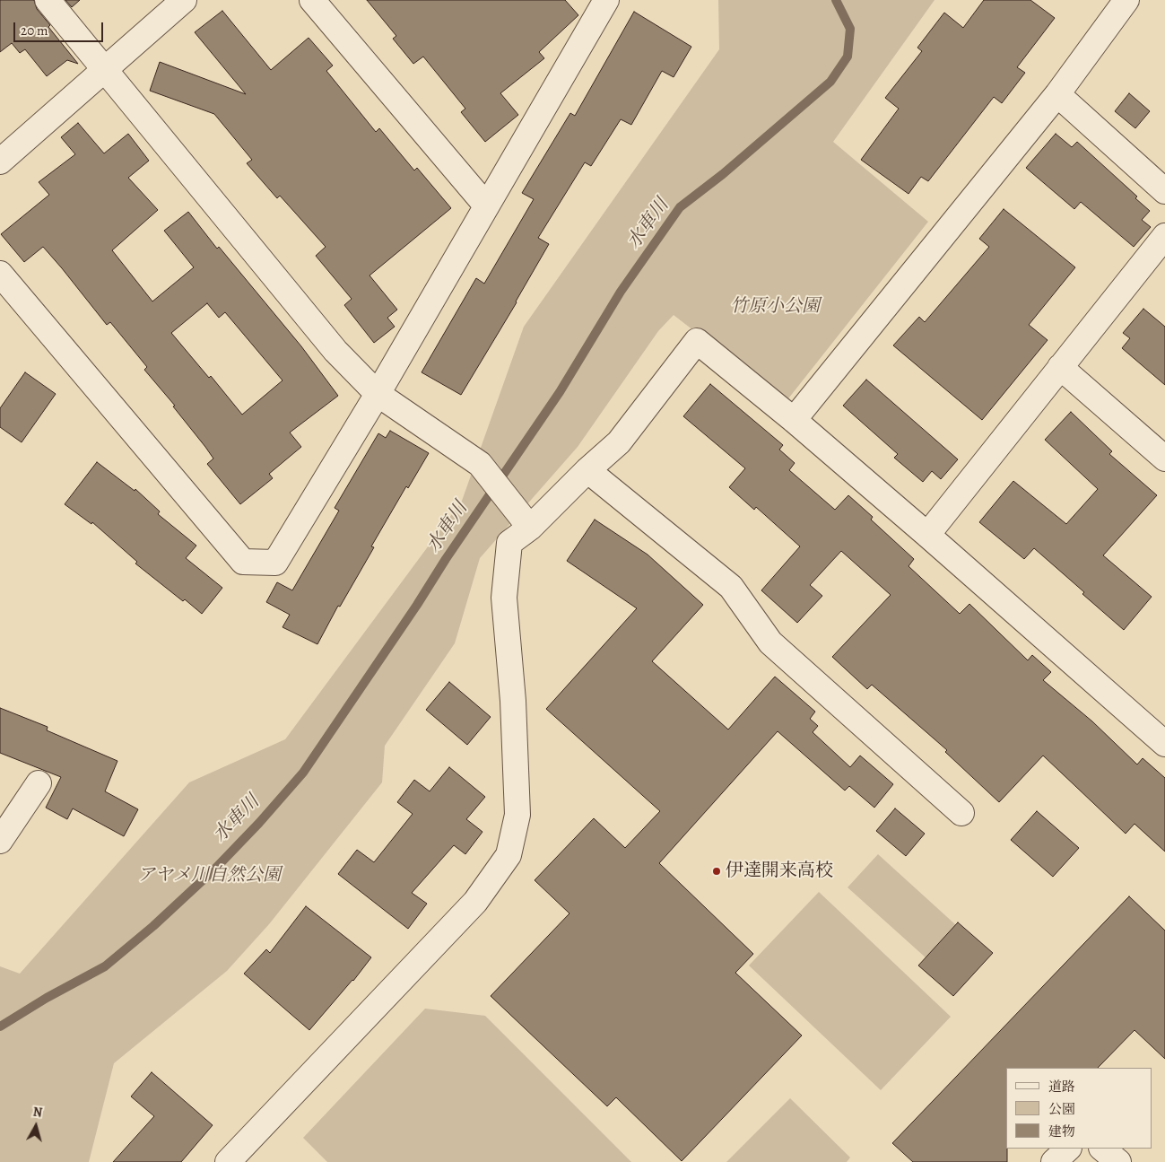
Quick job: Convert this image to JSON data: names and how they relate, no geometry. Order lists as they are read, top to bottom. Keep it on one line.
{"water":["水車川"],"parks":["竹原小公園","アヤメ川自然公園"],"places":["伊達開来高校"],"legend":["道路","公園","建物"],"scale_bar":"20 m","north":"top"}
